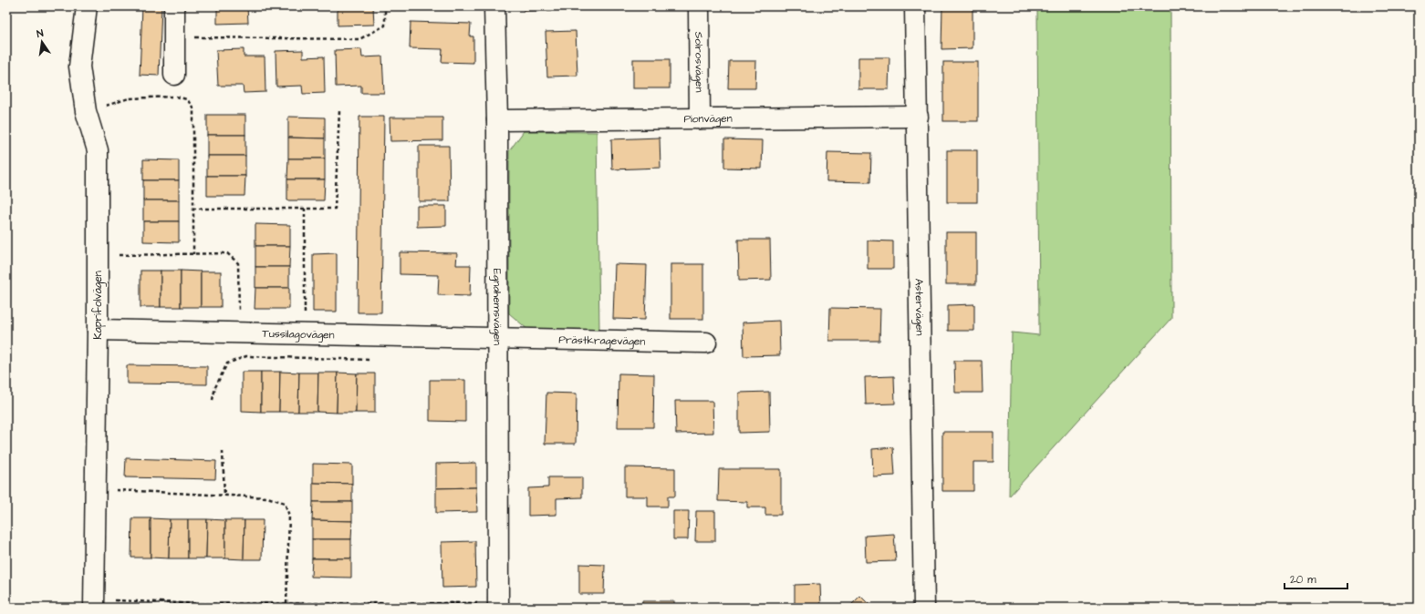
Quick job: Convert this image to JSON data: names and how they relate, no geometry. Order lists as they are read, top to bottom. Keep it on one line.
{"streets":{"street":["Solrosvägen","Pionvägen","Kaprifolvägen","Egnahemsvägen","Astervägen","Tussilagovägen","Prästkragevägen"]},"crossings":[["Solrosvägen","Pionvägen"],["Pionvägen","Egnahemsvägen"],["Pionvägen","Astervägen"],["Kaprifolvägen","Tussilagovägen"],["Egnahemsvägen","Tussilagovägen"],["Egnahemsvägen","Prästkragevägen"],["Tussilagovägen","Prästkragevägen"]],"scale_bar":"20 m","north":"top"}
